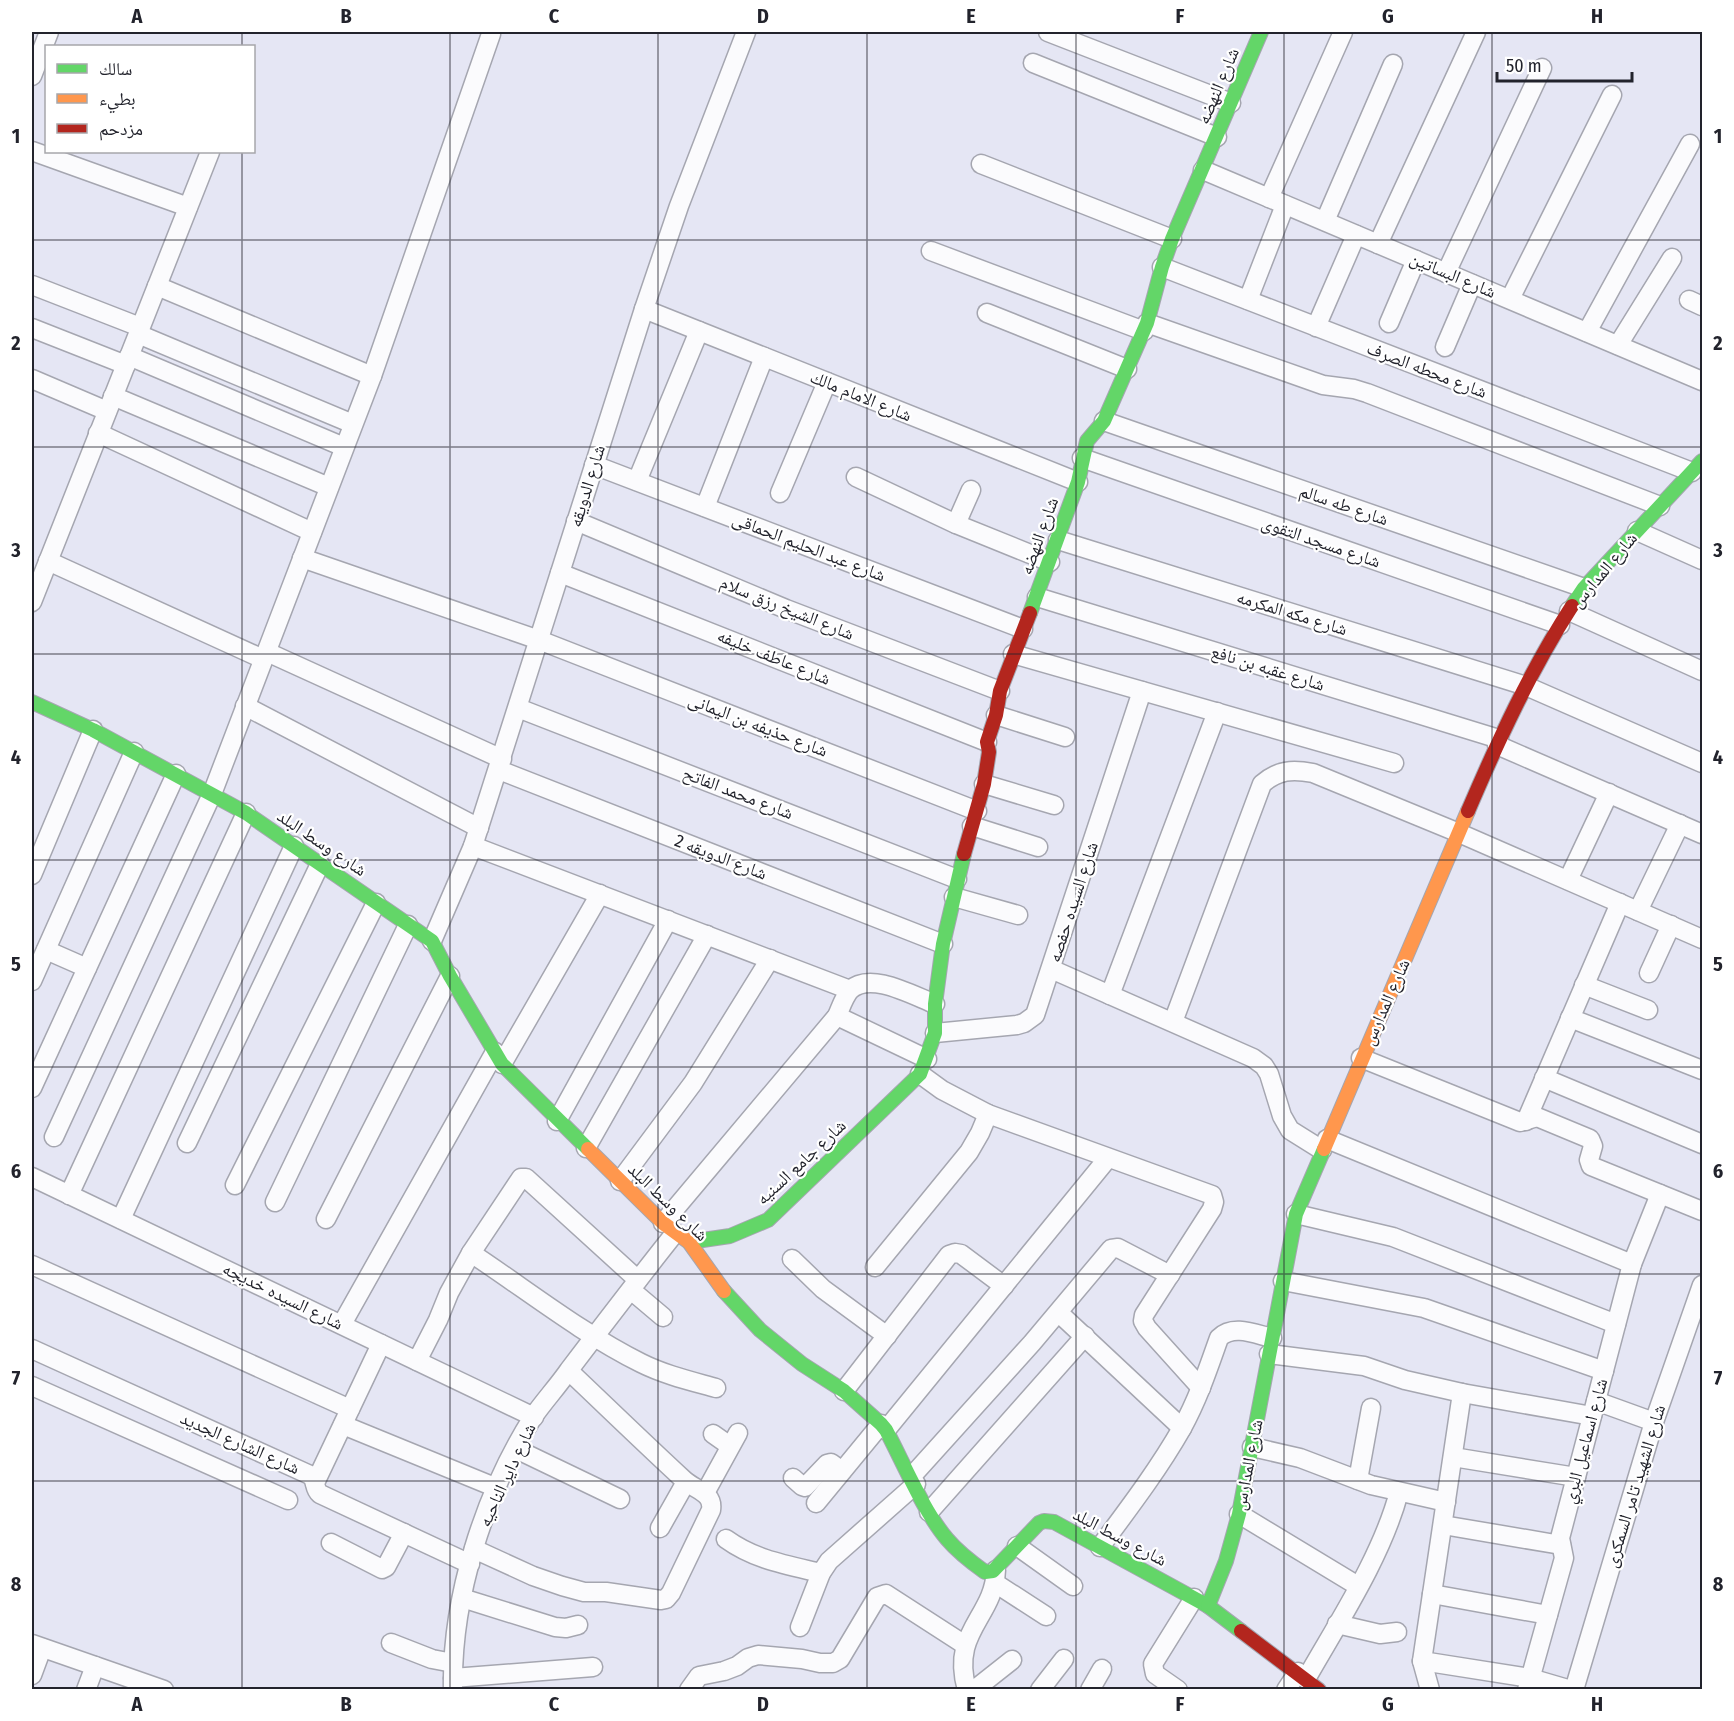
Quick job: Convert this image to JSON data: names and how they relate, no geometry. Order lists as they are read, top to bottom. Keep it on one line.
{"streets":{"street":["شارع النهضه","شارع البساتين","شارع محطه الصرف","شارع الامام مالك","شارع الدويقه","شارع طه سالم","شارع مسجد التقوى","شارع عبد الحليم الحماقى","شارع المدارس","شارع الشيخ رزق سلام","شارع مكه المكرمه","شارع عاطف خليفه","شارع عقبه بن نافع","شارع حذيفه بن اليمانى","شارع محمد الفاتح","شارع وسط البلد","شارع الدويقه 2","شارع السيده حفصه","شارع جامع السنيه","شارع السيده خديجه","شارع اسماعيل البري","شارع الشارع الجديد","شارع داير الناحيه","شارع الشهيد تامر السمكرى"]},"crossings":[["شارع النهضه","شارع البساتين"],["شارع النهضه","شارع محطه الصرف"],["شارع النهضه","شارع الامام مالك"],["شارع النهضه","شارع طه سالم"],["شارع النهضه","شارع مسجد التقوى"],["شارع النهضه","شارع عبد الحليم الحماقى"],["شارع النهضه","شارع الشيخ رزق سلام"],["شارع النهضه","شارع مكه المكرمه"],["شارع النهضه","شارع عاطف خليفه"],["شارع النهضه","شارع عقبه بن نافع"],["شارع النهضه","شارع حذيفه بن اليمانى"],["شارع النهضه","شارع محمد الفاتح"],["شارع النهضه","شارع الدويقه 2"],["شارع النهضه","شارع السيده حفصه"],["شارع النهضه","شارع جامع السنيه"],["شارع محطه الصرف","شارع المدارس"],["شارع الامام مالك","شارع الدويقه"],["شارع الدويقه","شارع عبد الحليم الحماقى"],["شارع الدويقه","شارع الشيخ رزق سلام"],["شارع الدويقه","شارع عاطف خليفه"],["شارع الدويقه","شارع حذيفه بن اليمانى"],["شارع الدويقه","شارع محمد الفاتح"],["شارع الدويقه","شارع وسط البلد"],["شارع الدويقه","شارع الدويقه 2"],["شارع طه سالم","شارع المدارس"],["شارع مسجد التقوى","شارع المدارس"],["شارع المدارس","شارع مكه المكرمه"],["شارع المدارس","شارع عقبه بن نافع"],["شارع المدارس","شارع وسط البلد"],["شارع وسط البلد","شارع جامع السنيه"],["شارع وسط البلد","شارع داير الناحيه"],["شارع جامع السنيه","شارع داير الناحيه"],["شارع السيده خديجه","شارع داير الناحيه"],["شارع الشارع الجديد","شارع داير الناحيه"]],"legend":["سالك","بطيء","مزدحم"],"scale_bar":"50 m","grid":{"columns":["A","B","C","D","E","F","G","H"],"rows":["1","2","3","4","5","6","7","8"]}}
